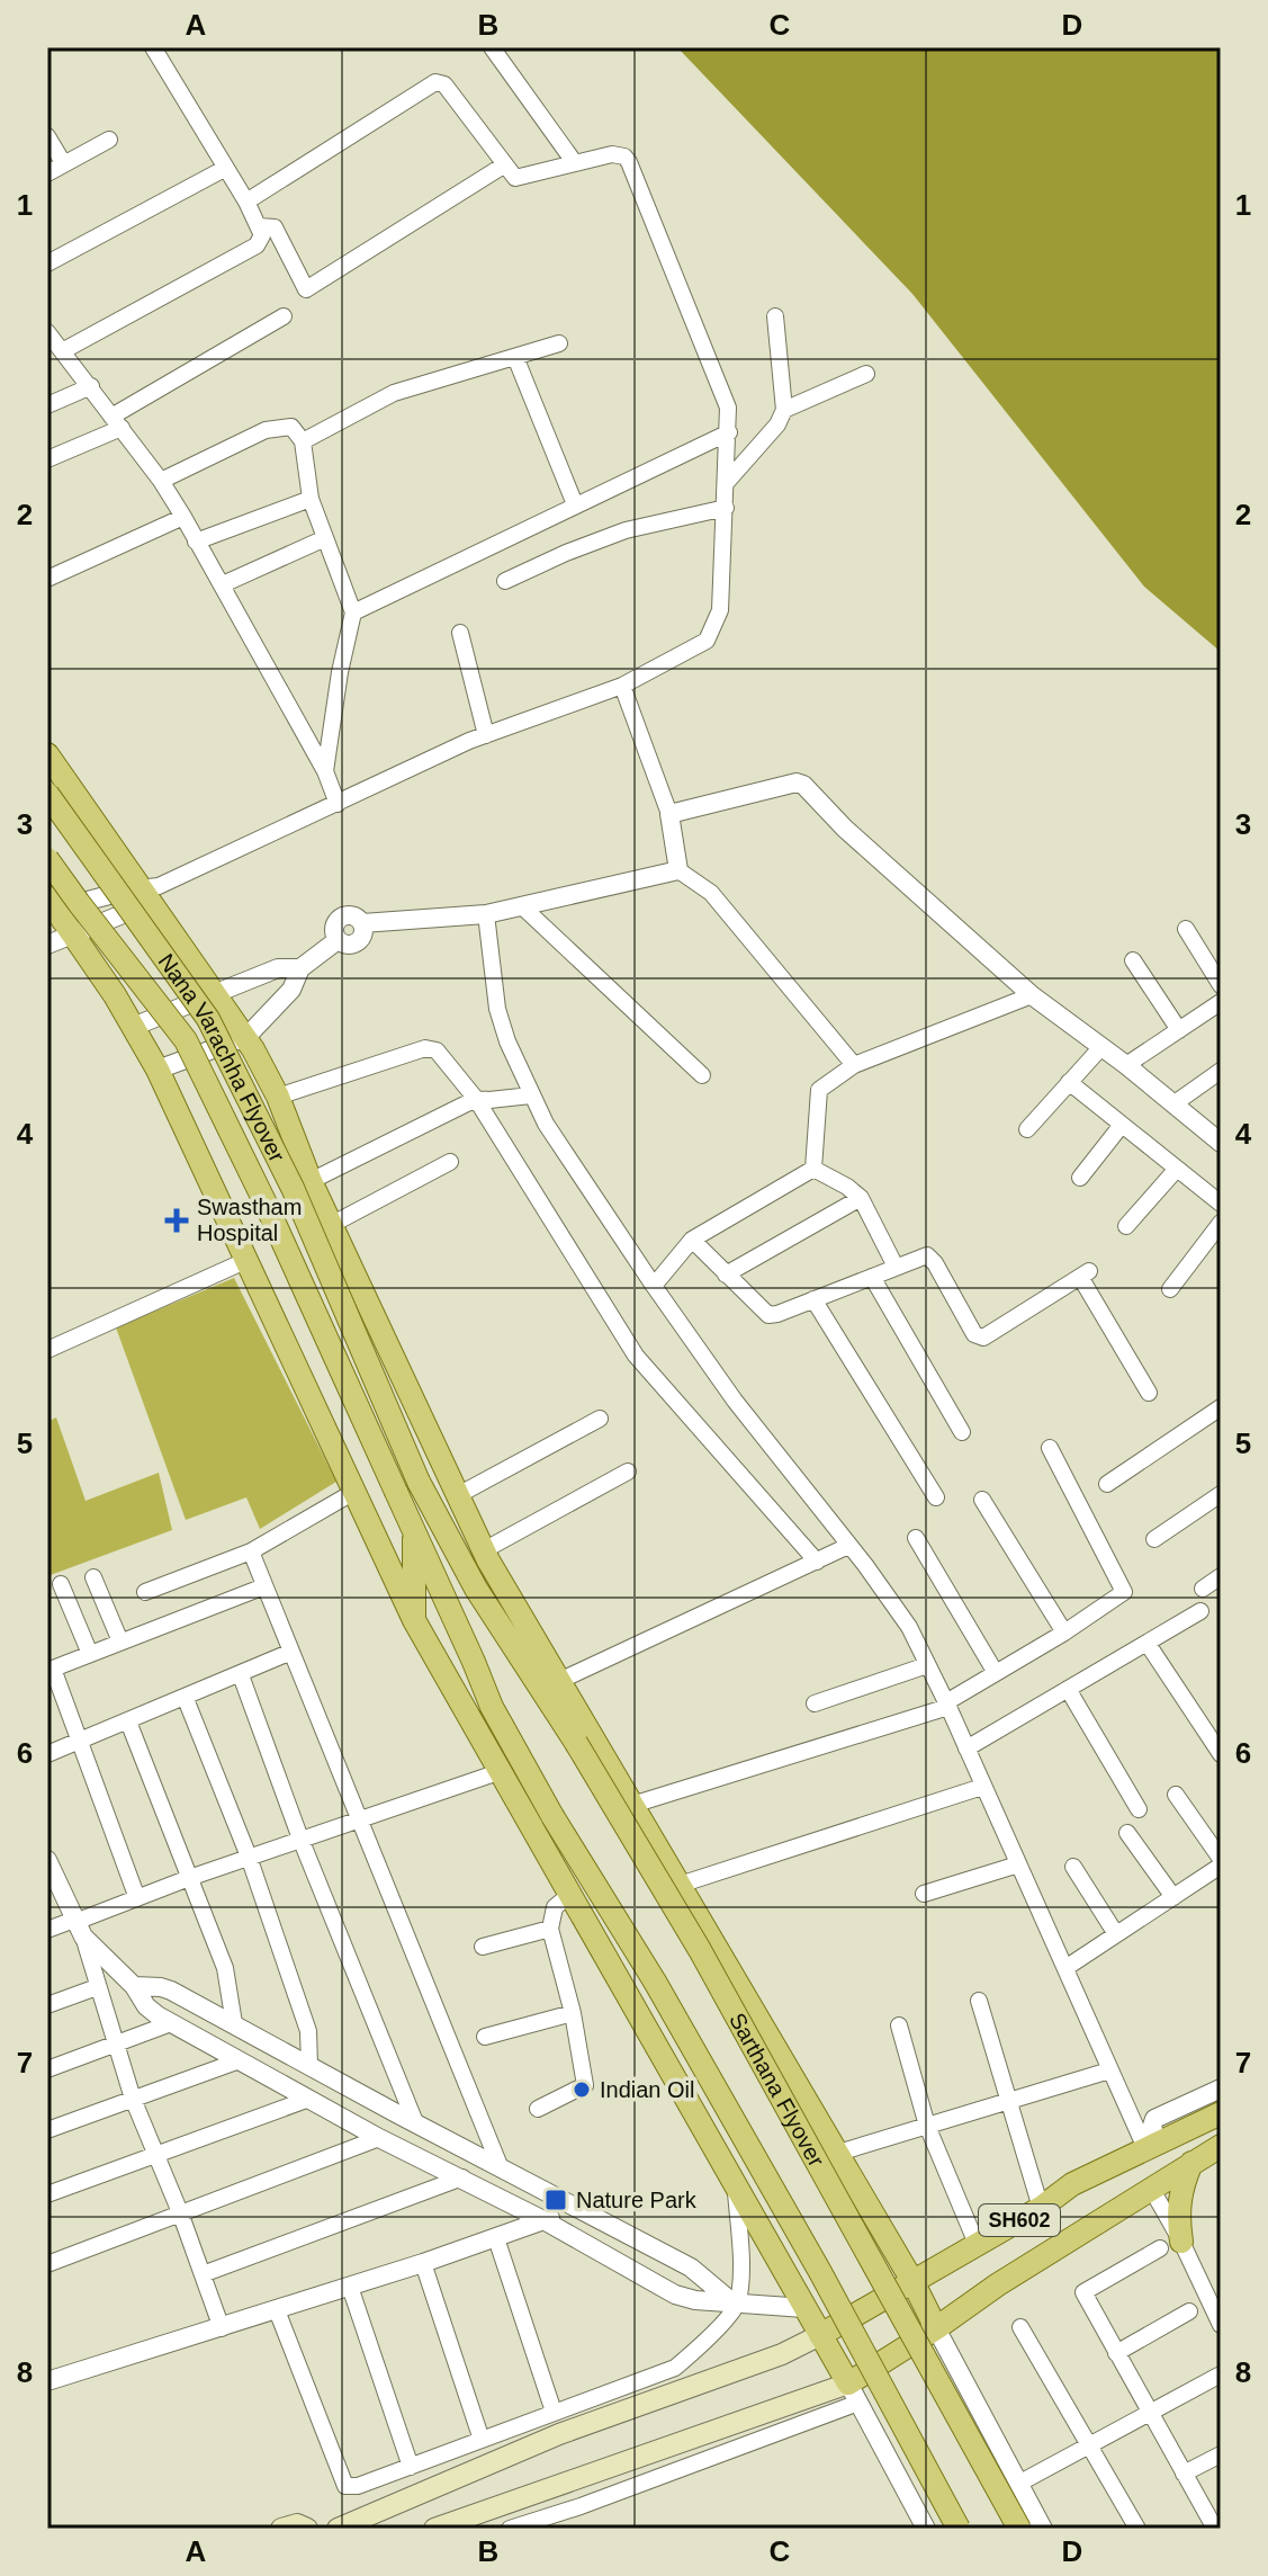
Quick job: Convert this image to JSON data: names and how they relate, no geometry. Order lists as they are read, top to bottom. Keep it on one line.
{"streets":{"main road":["Nana Varachha Flyover","Sarthana Flyover","SH602"]},"crossings":[["Nana Varachha Flyover","Sarthana Flyover"]],"places":{"health":["Swastham Hospital"],"other":["Indian Oil"],"transit":["Nature Park"]},"grid":{"columns":["A","B","C","D"],"rows":["1","2","3","4","5","6","7","8"]}}
